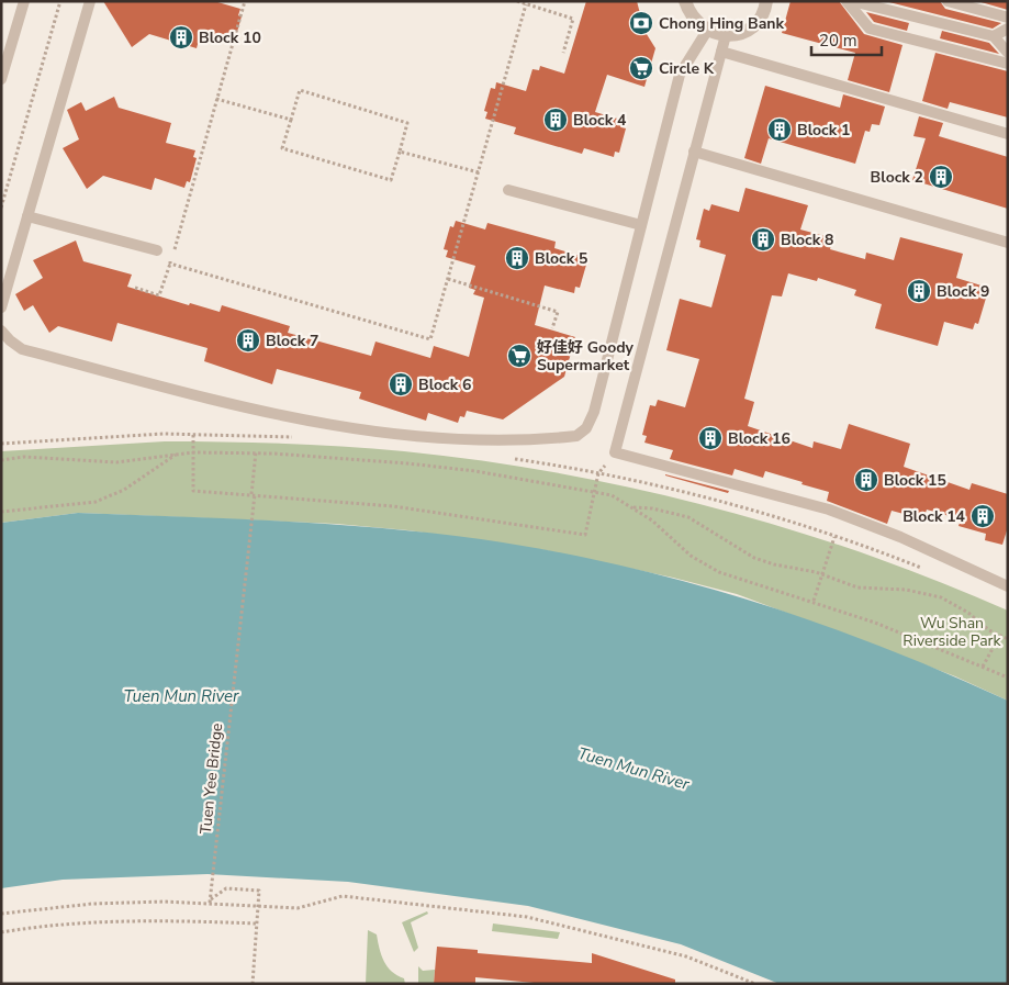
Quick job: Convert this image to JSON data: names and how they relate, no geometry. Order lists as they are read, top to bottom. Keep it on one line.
{"streets":{"path":["Tuen Yee Bridge"]},"water":["Tuen Mun River"],"parks":["Wu Shan Riverside Park"],"places":{"bank":["Chong Hing Bank"],"building":["Block 10","Block 4","Block 1","Block 2","Block 8","Block 5","Block 9","Block 7","Block 6","Block 16","Block 15","Block 14"],"supermarket":["Circle K","好佳好 Goody Supermarket"]},"scale_bar":"20 m"}
